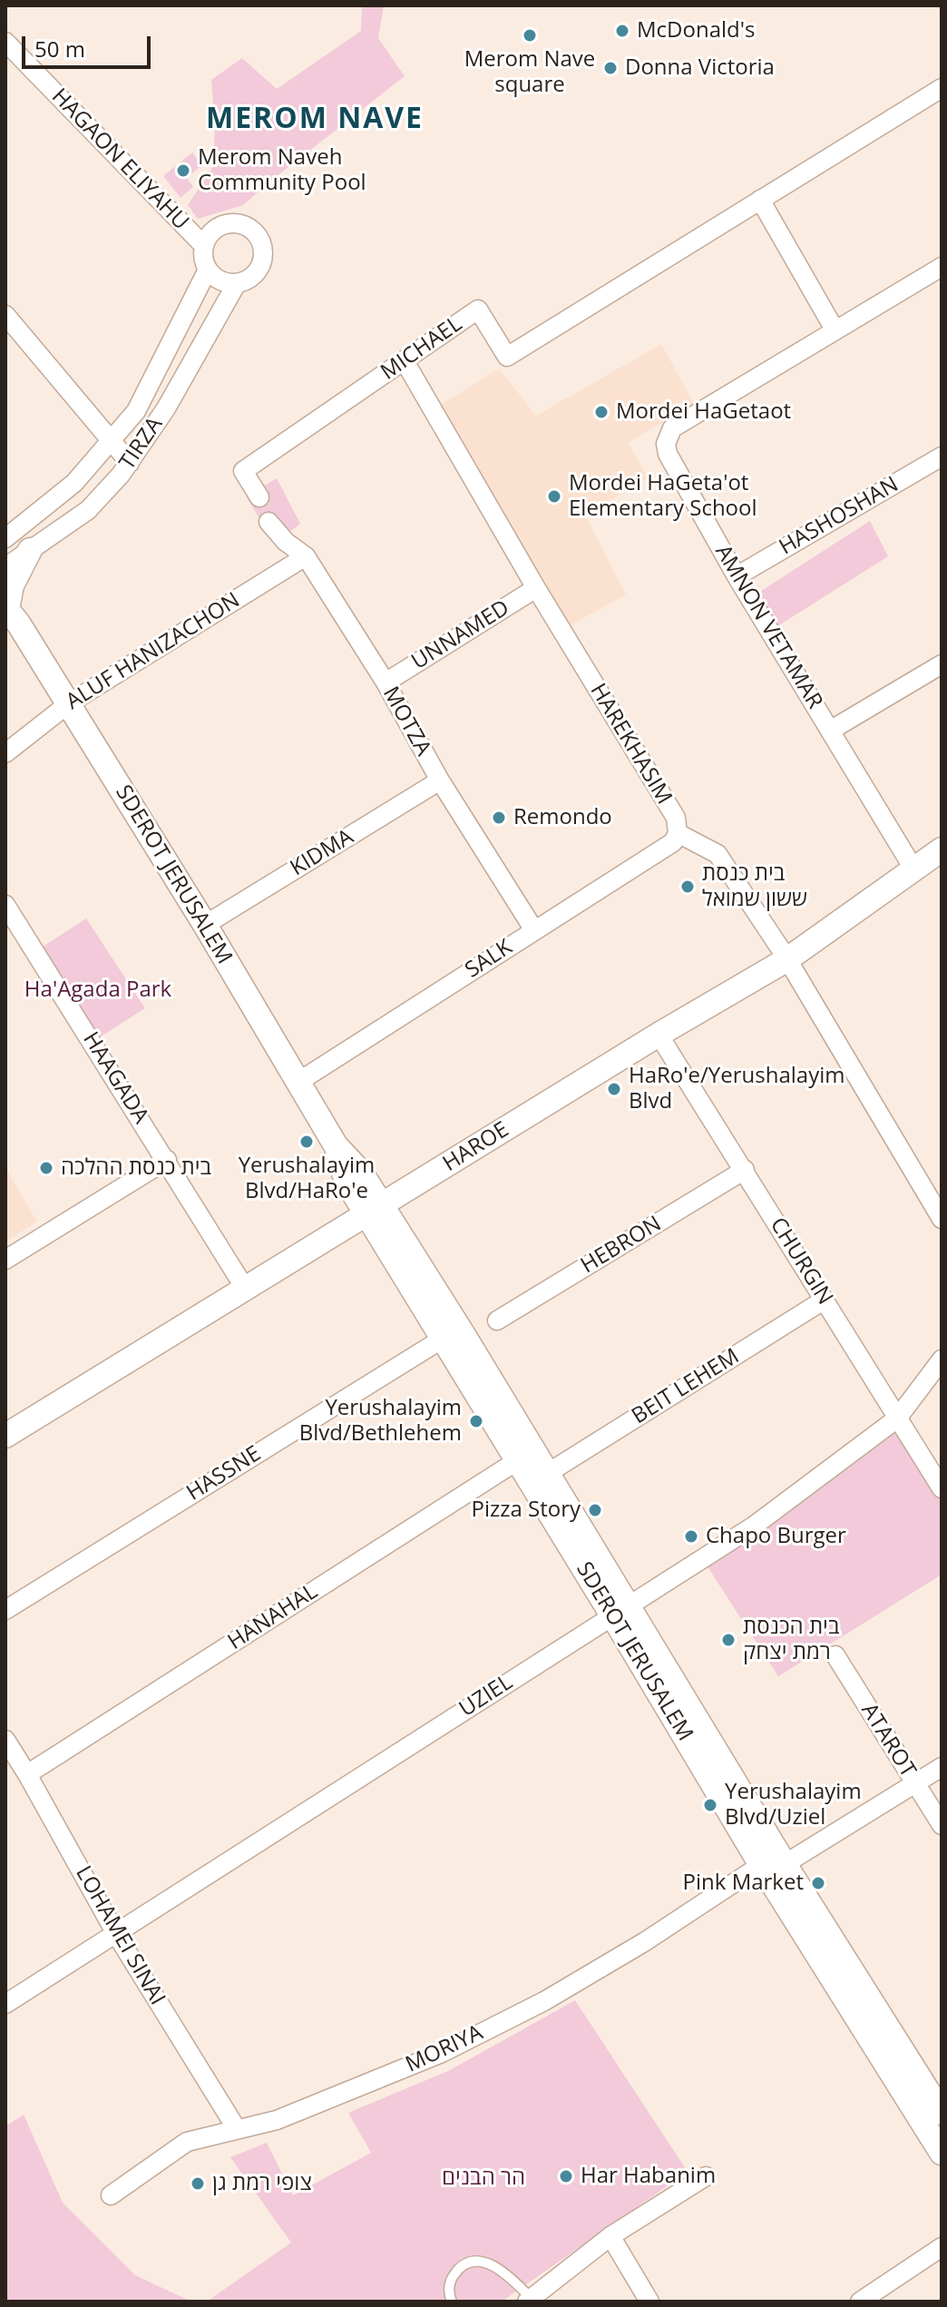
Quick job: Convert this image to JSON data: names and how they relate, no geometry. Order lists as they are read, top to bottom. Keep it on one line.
{"streets":{"street":["HAGAON ELIYAHU","MICHAEL","TIRZA","HASHOSHAN","AMNON VETAMAR","UNNAMED","ALUF HANIZACHON","MOTZA","HAREKHASIM","KIDMA","SDEROT JERUSALEM","SALK","HAAGADA","HAROE","HEBRON","CHURGIN","BEIT LEHEM","HASSNE","HANAHAL","UZIEL","ATAROT","LOHAMEI SINAI","MORIYA"]},"crossings":[["HAGAON ELIYAHU","TIRZA"],["MICHAEL","HAREKHASIM"],["HASHOSHAN","AMNON VETAMAR"],["AMNON VETAMAR","HAROE"],["UNNAMED","MOTZA"],["UNNAMED","HAREKHASIM"],["ALUF HANIZACHON","MOTZA"],["ALUF HANIZACHON","SDEROT JERUSALEM"],["MOTZA","KIDMA"],["MOTZA","SALK"],["HAREKHASIM","SALK"],["KIDMA","SDEROT JERUSALEM"],["SDEROT JERUSALEM","SALK"],["SDEROT JERUSALEM","HAROE"],["SDEROT JERUSALEM","BEIT LEHEM"],["SDEROT JERUSALEM","HASSNE"],["SDEROT JERUSALEM","HANAHAL"],["SDEROT JERUSALEM","UZIEL"],["SDEROT JERUSALEM","MORIYA"],["HAAGADA","HAROE"],["HAROE","CHURGIN"],["HEBRON","CHURGIN"],["CHURGIN","BEIT LEHEM"],["CHURGIN","UZIEL"],["HANAHAL","LOHAMEI SINAI"],["UZIEL","LOHAMEI SINAI"],["ATAROT","MORIYA"],["LOHAMEI SINAI","MORIYA"]],"districts":["MEROM NAVE"],"parks":["Ha'Agada Park","הר הבנים"],"places":["McDonald's","Merom Nave square","Donna Victoria","Merom Naveh Community Pool","Mordei HaGetaot","Mordei HaGeta'ot Elementary School","Remondo","בית כנסת ששון שמואל","HaRo'e/Yerushalayim Blvd","Yerushalayim Blvd/HaRo'e","בית כנסת ההלכה","Yerushalayim Blvd/Bethlehem","Pizza Story","Chapo Burger","בית הכנסת רמת יצחק","Yerushalayim Blvd/Uziel","Pink Market","Har Habanim","צופי רמת גן"],"scale_bar":"50 m"}
